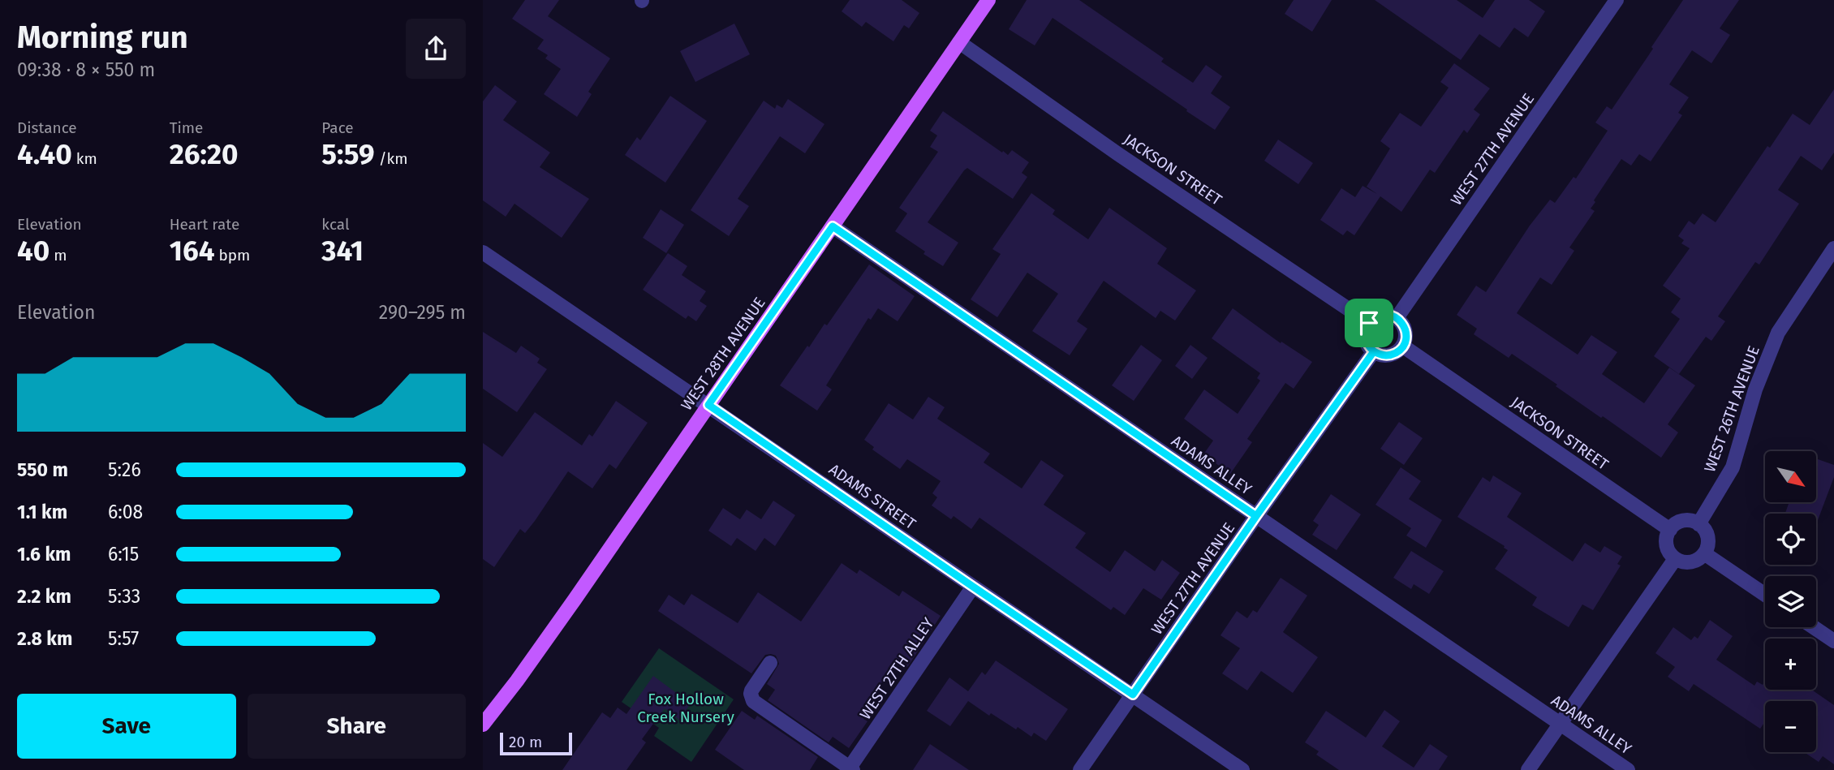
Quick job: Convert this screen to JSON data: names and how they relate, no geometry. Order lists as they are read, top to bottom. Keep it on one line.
{"streets":{"main road":["WEST 28TH AVENUE"],"street":["WEST 27TH AVENUE","JACKSON STREET","WEST 26TH AVENUE","ADAMS ALLEY","ADAMS STREET","WEST 27TH ALLEY"]},"crossings":[["WEST 27TH AVENUE","JACKSON STREET"],["WEST 27TH AVENUE","ADAMS ALLEY"],["WEST 27TH AVENUE","ADAMS STREET"],["JACKSON STREET","WEST 28TH AVENUE"],["JACKSON STREET","WEST 26TH AVENUE"],["WEST 28TH AVENUE","ADAMS ALLEY"],["WEST 28TH AVENUE","ADAMS STREET"],["ADAMS STREET","WEST 27TH ALLEY"]],"parks":["Fox Hollow Creek Nursery"],"scale_bar":"20 m","north":"bottom right","page":{"heading":["Morning run","09:38 · 8 × 550 m"],"stats":[["Distance","4.40 km"],["Time","26:20"],["Pace","5:59 /km"],["Elevation","40 m"],["Heart rate","164 bpm"],["kcal","341"]],"chart":["Elevation","290–295 m"],"list":[{"name":"550 m","note":"5:26"},{"name":"1.1 km","note":"6:08"},{"name":"1.6 km","note":"6:15"},{"name":"2.2 km","note":"5:33"},{"name":"2.8 km","note":"5:57"}],"map_buttons":["+","−"],"buttons":["Save","Share"],"scale":"20 m"}}
